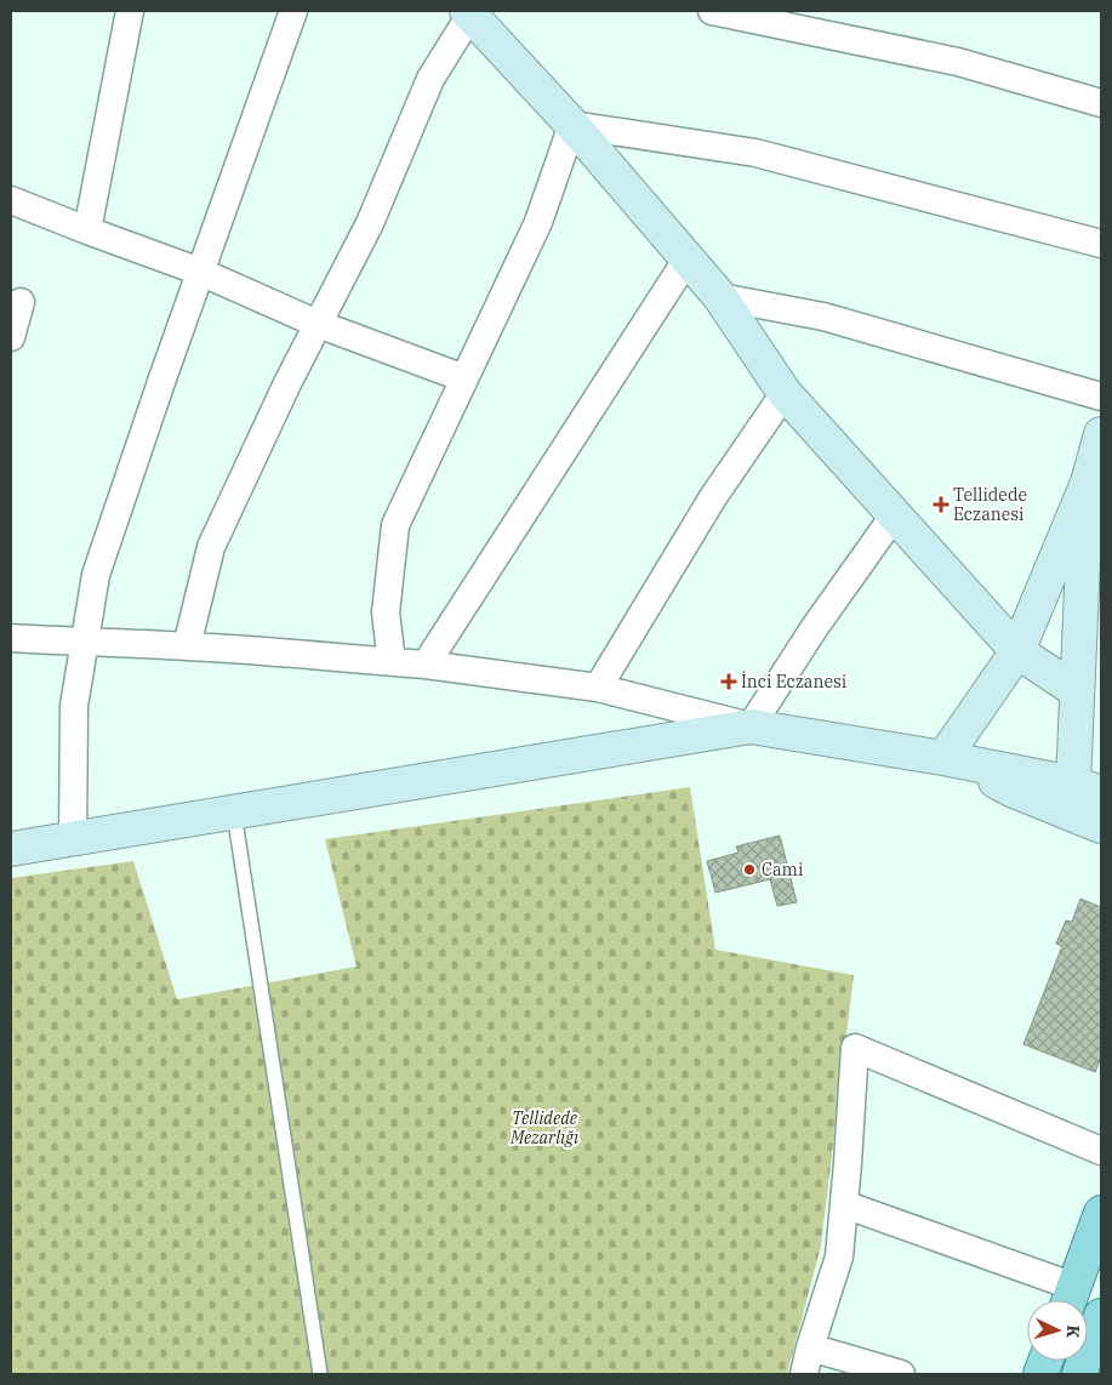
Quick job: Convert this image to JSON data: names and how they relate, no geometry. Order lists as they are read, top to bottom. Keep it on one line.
{"parks":["Tellidede Mezarlığı"],"places":{"health":["Tellidede Eczanesi","İnci Eczanesi"],"other":["Cami"]},"north":"right"}
